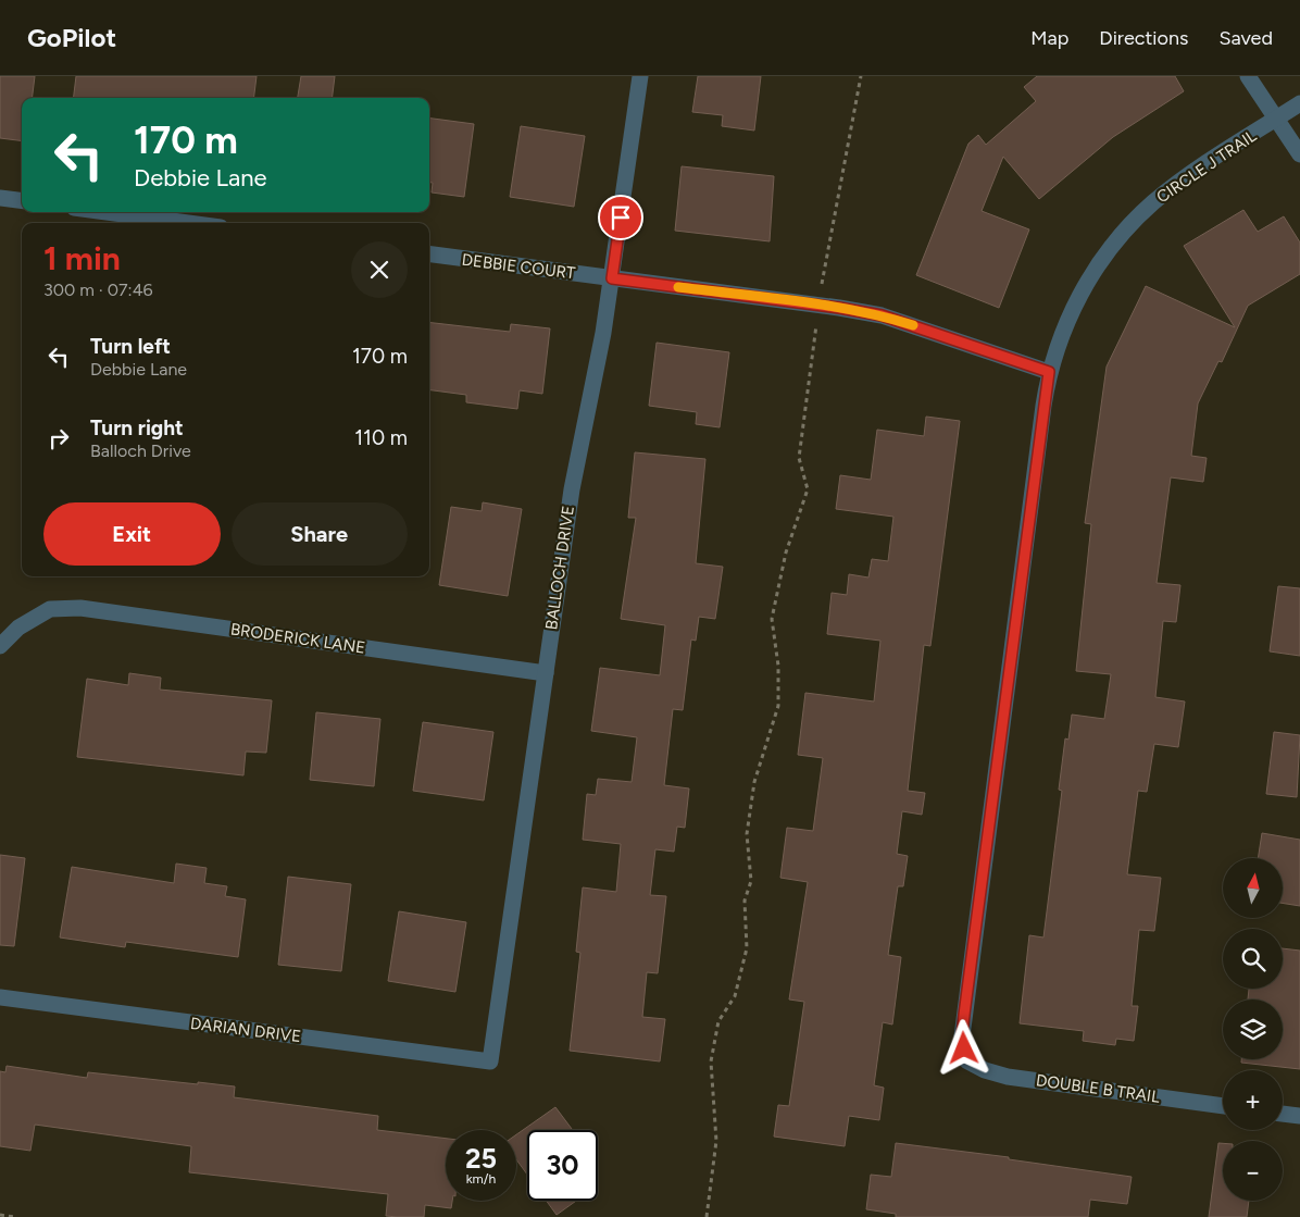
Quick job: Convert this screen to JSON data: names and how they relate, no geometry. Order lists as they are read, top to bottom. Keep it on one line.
{"streets":{"street":["CIRCLE J TRAIL","DEBBIE COURT","BALLOCH DRIVE","BRODERICK LANE","DARIAN DRIVE","DOUBLE B TRAIL"]},"crossings":[["CIRCLE J TRAIL","DEBBIE COURT"],["CIRCLE J TRAIL","DOUBLE B TRAIL"],["DEBBIE COURT","BALLOCH DRIVE"],["BALLOCH DRIVE","BRODERICK LANE"],["BALLOCH DRIVE","DARIAN DRIVE"]],"north":"top","page":{"header":"GoPilot","nav":["Map","Directions","Saved"],"turn":["170 m","Debbie Lane"],"heading":["1 min","300 m · 07:46"],"list":[{"name":"Turn left","note":"Debbie Lane","value":"170 m"},{"name":"Turn right","note":"Balloch Drive","value":"110 m"}],"buttons":["Exit","Share"],"map_buttons":["+","−"],"speed":"25 km/h","limit":"30"}}
